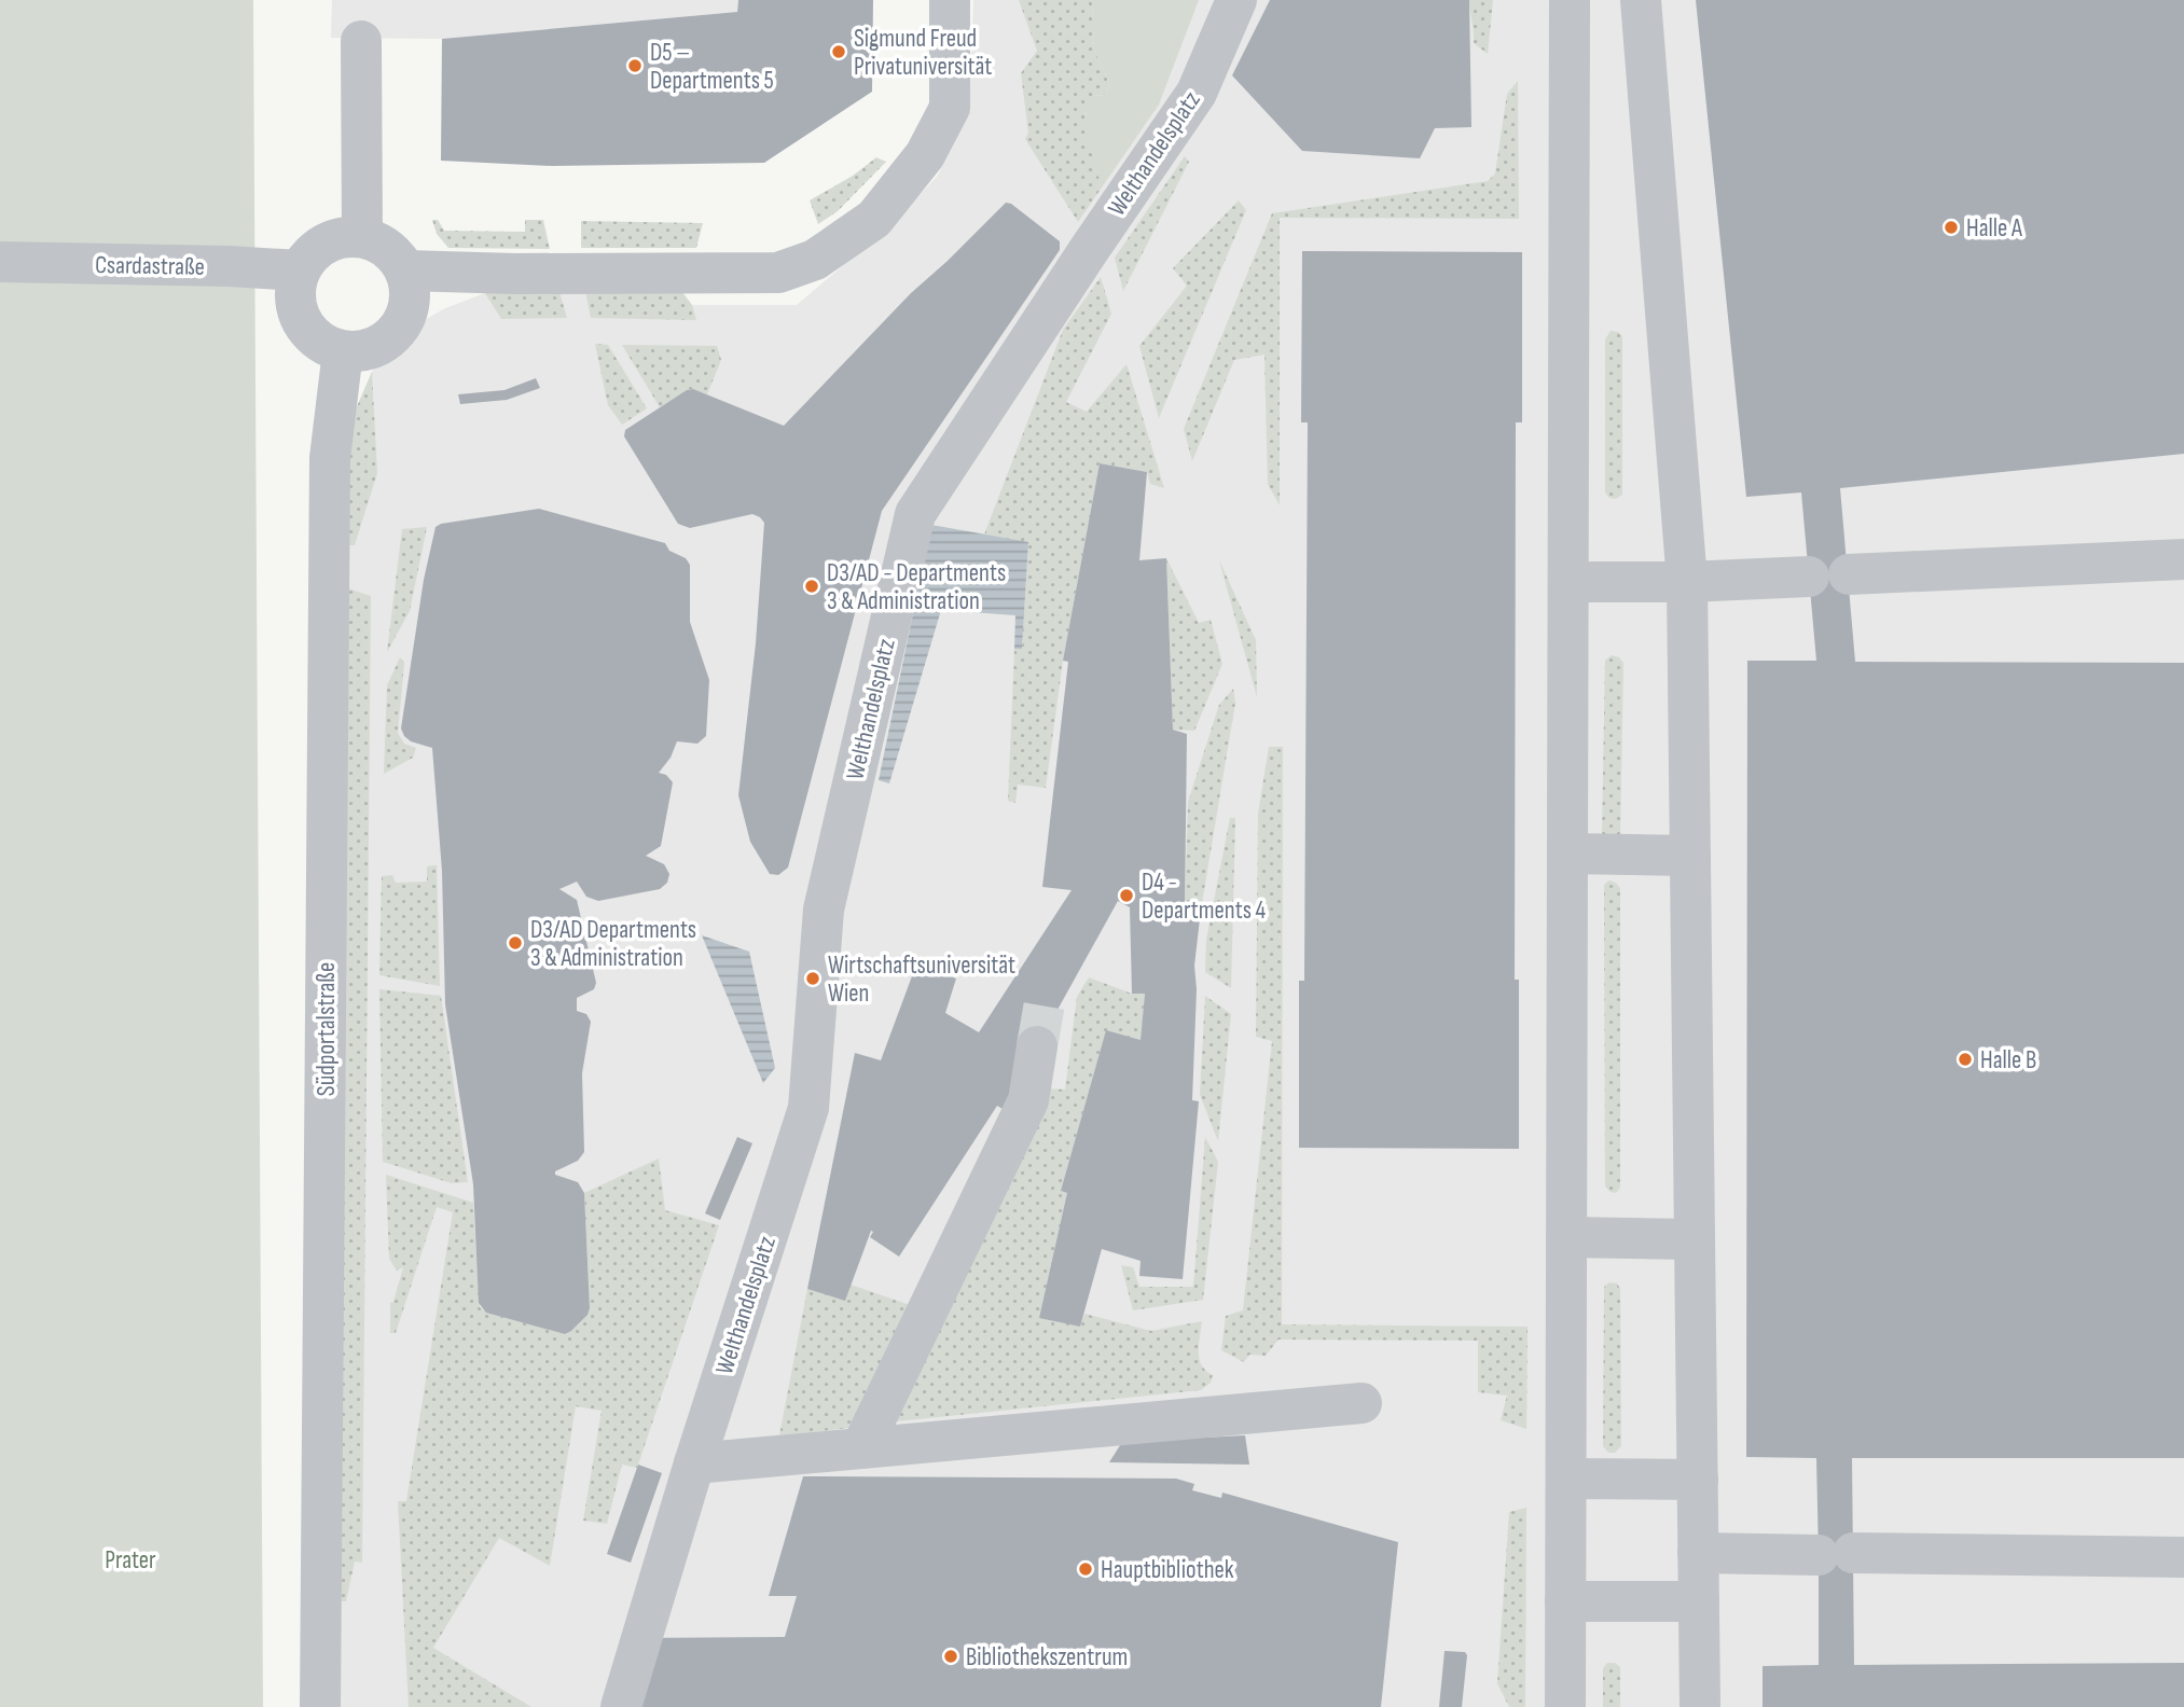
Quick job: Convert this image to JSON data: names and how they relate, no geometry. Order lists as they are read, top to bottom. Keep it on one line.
{"streets":{"street":["Welthandelsplatz","Csardastraße","Südportalstraße"]},"crossings":[["Csardastraße","Südportalstraße"]],"parks":["Prater"],"places":["Sigmund Freud Privatuniversität","D5 – Departments 5","Halle A","D3/AD - Departments 3 & Administration","D4 - Departments 4","D3/AD Departments 3 & Administration","Wirtschaftsuniversität Wien","Halle B","Hauptbibliothek","Bibliothekszentrum"]}
